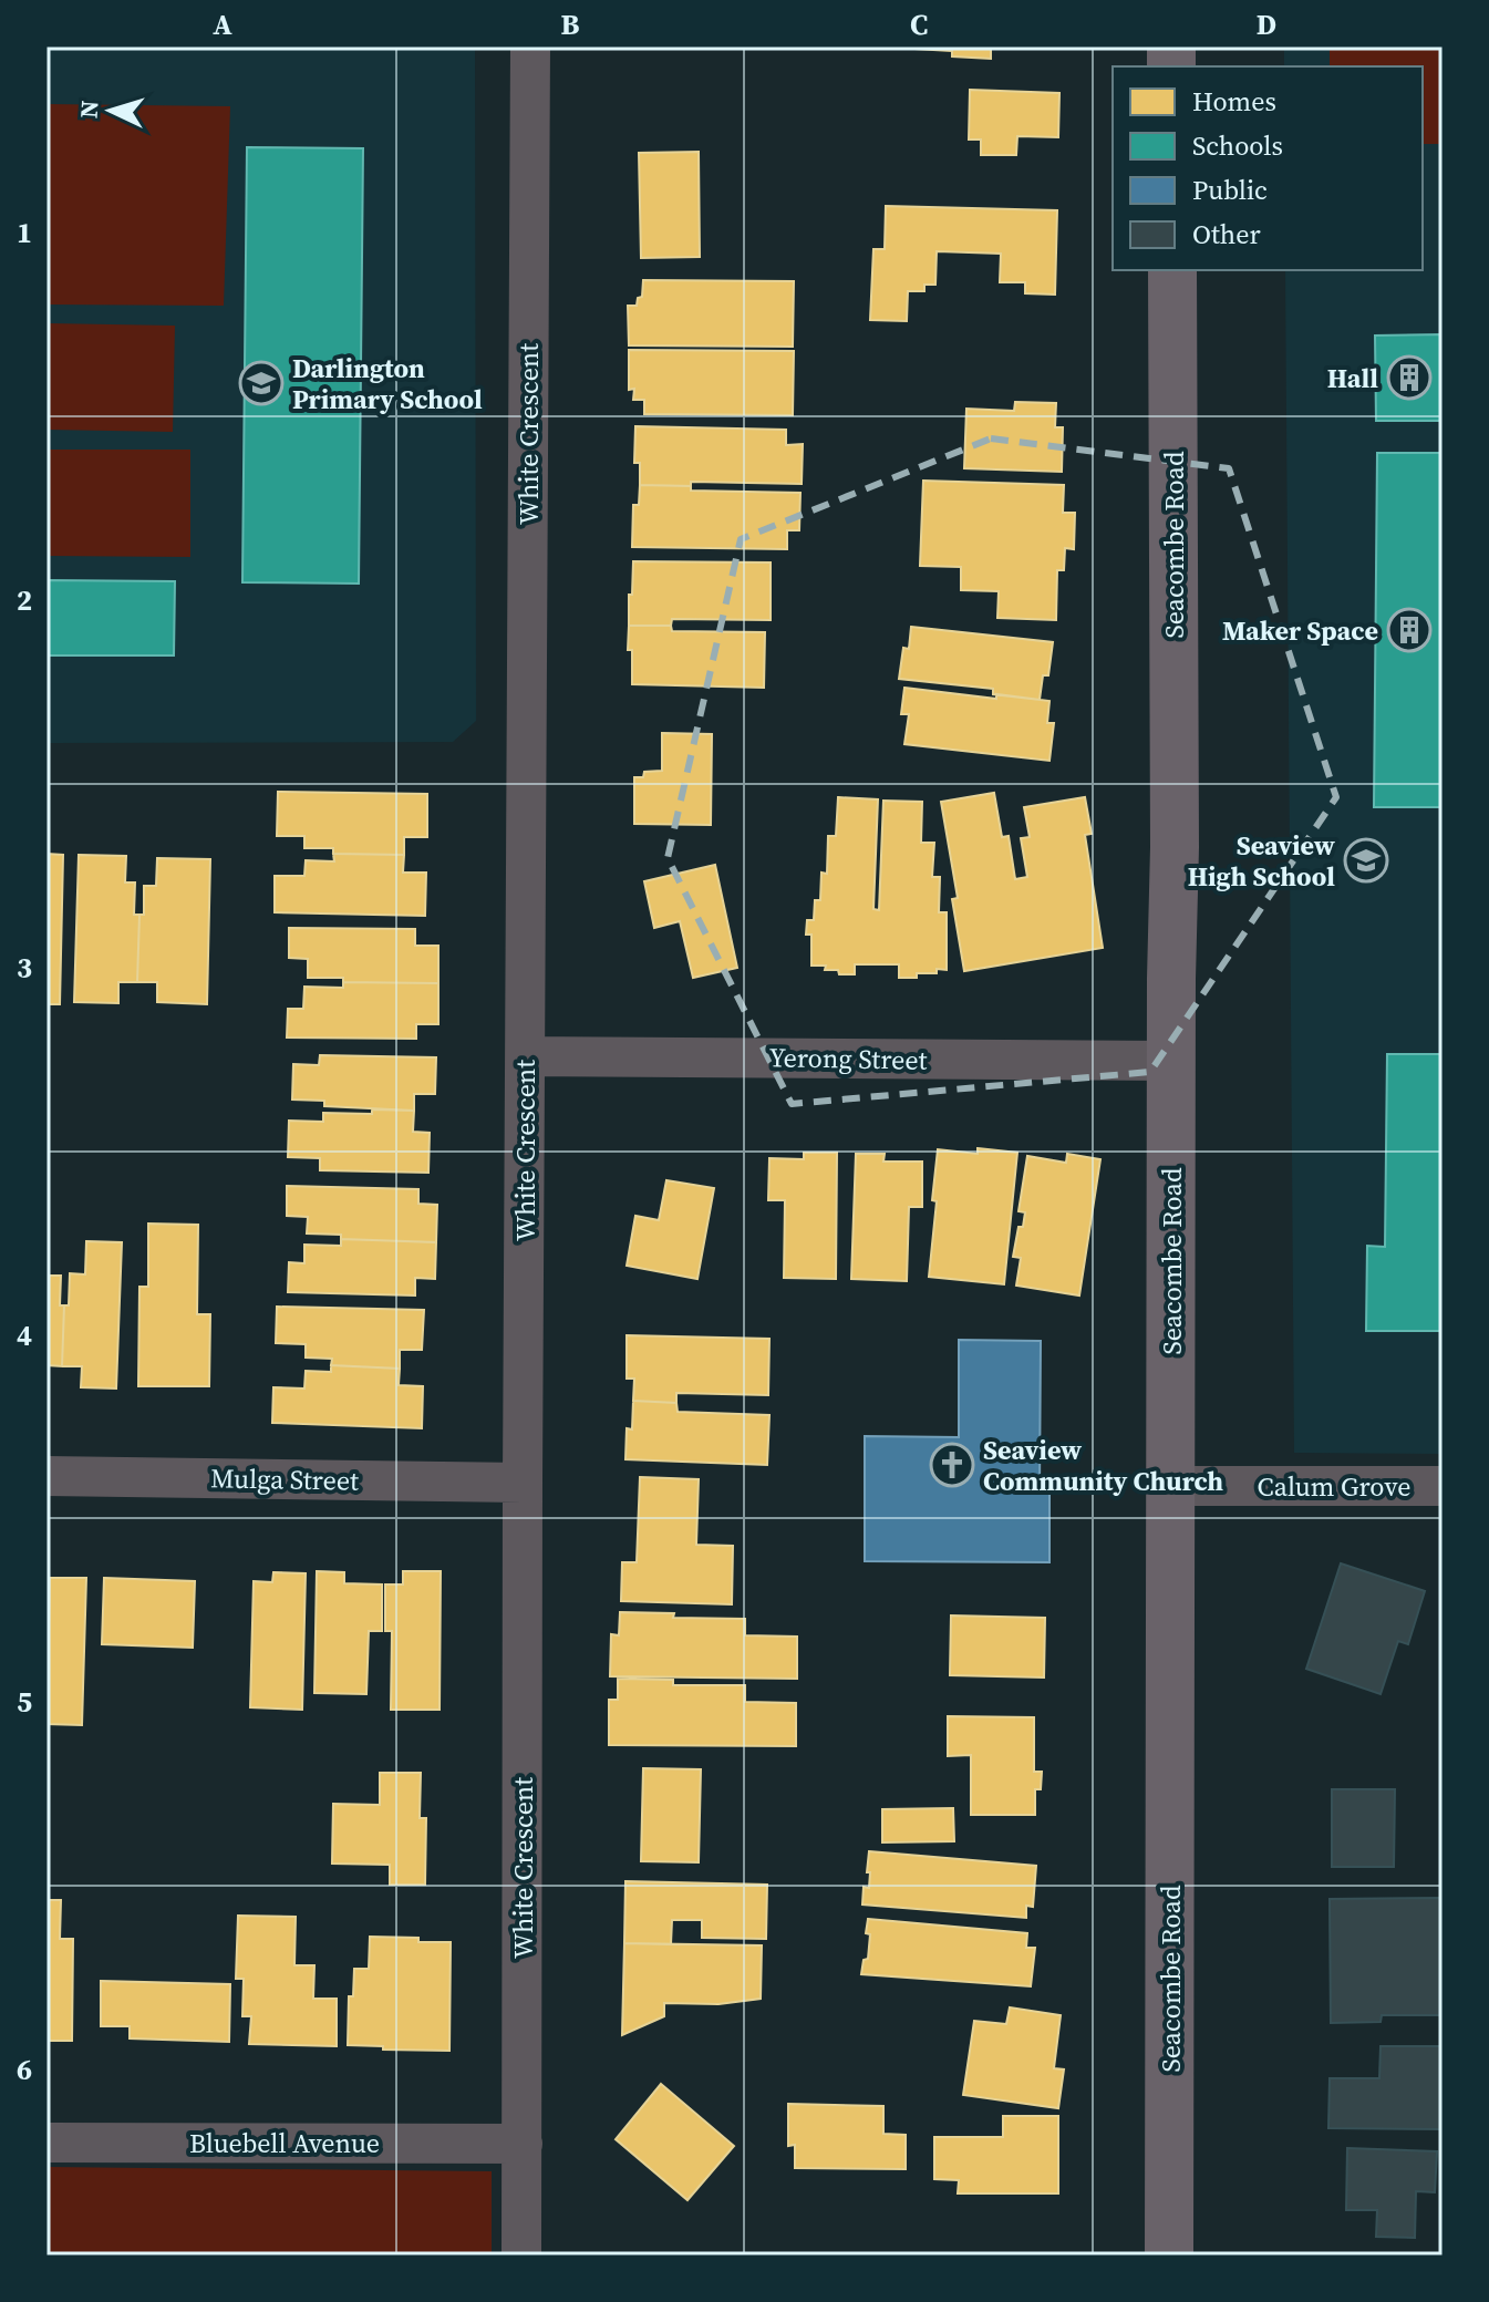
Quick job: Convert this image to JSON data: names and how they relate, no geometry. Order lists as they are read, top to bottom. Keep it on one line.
{"streets":{"main road":["Seacombe Road"],"street":["White Crescent","Yerong Street","Mulga Street","Calum Grove","Bluebell Avenue"]},"crossings":[["White Crescent","Yerong Street"],["White Crescent","Mulga Street"],["White Crescent","Bluebell Avenue"],["Seacombe Road","Yerong Street"],["Seacombe Road","Calum Grove"]],"places":{"building":["Hall","Maker Space"],"school or university":["Darlington Primary School","Seaview High School"],"church":["Seaview Community Church"]},"legend":["Homes","Schools","Public","Other"],"north":"left","grid":{"columns":["A","B","C","D"],"rows":["1","2","3","4","5","6"]}}
